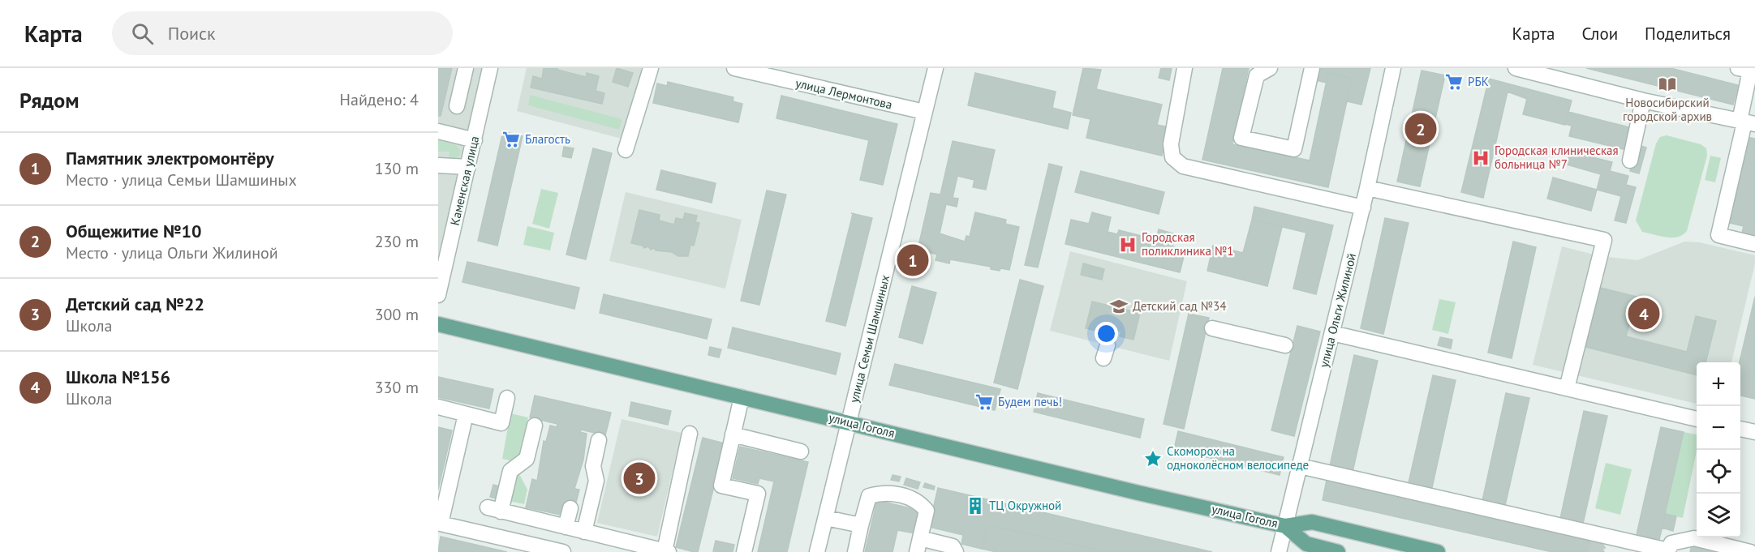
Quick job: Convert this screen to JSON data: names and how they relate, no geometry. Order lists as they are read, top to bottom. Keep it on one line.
{"streets":{"main road":["улица Гоголя"],"street":["улица Лермонтова","Каменская улица","улица Ольги Жилиной","улица Семьи Шамшиных"]},"crossings":[["улица Лермонтова","улица Семьи Шамшиных"],["улица Ольги Жилиной","улица Гоголя"],["улица Семьи Шамшиных","улица Гоголя"]],"places":{"supermarket":["РБК","Благость","Будем печь!"],"library":["Новосибирский городской архив"],"hospital":["Городская клиническая больница №7","Городская поликлиника №1"],"school or university":["Детский сад №34"],"place":["Скоморох на одноколёсном велосипеде"],"building":["ТЦ Окружной"]},"page":{"header":"Карта","search":"Поиск","nav":["Карта","Слои","Поделиться"],"heading":["Рядом","Найдено: 4"],"pins":["2","1","4","3"],"list":[{"mark":"1","name":"Памятник электромонтёру","note":"Место · улица Семьи Шамшиных","value":"130 m"},{"mark":"2","name":"Общежитие №10","note":"Место · улица Ольги Жилиной","value":"230 m"},{"mark":"3","name":"Детский сад №22","note":"Школа","value":"300 m"},{"mark":"4","name":"Школа №156","note":"Школа","value":"330 m"}],"map_buttons":["+","−"]}}
